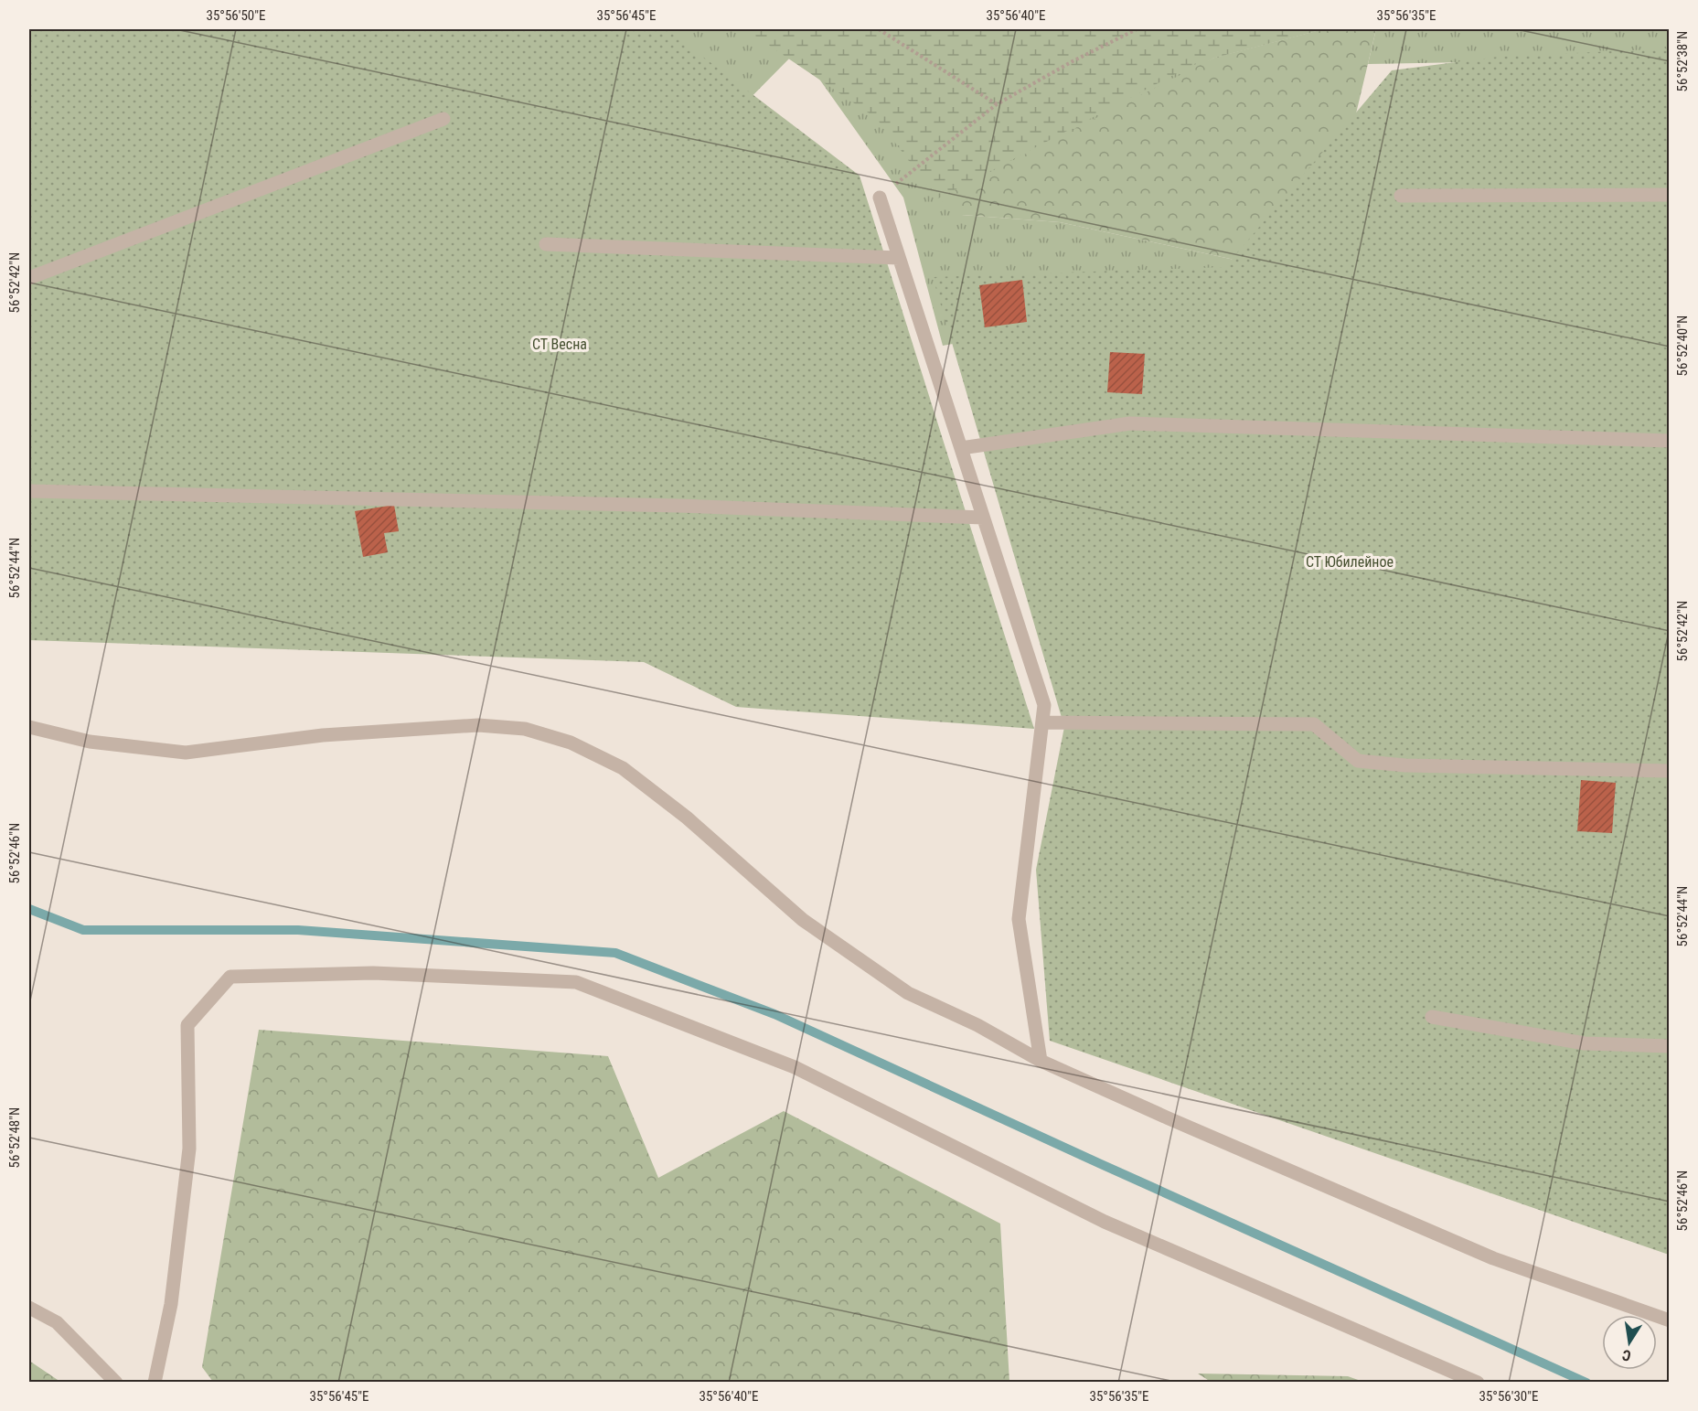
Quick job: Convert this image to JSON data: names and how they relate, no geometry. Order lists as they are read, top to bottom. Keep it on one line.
{"parks":["СТ Весна","СТ Юбилейное"],"north":"bottom","coordinates":["35°56'50\"E","35°56'45\"E","35°56'40\"E","35°56'35\"E","56°52'38\"N","56°52'42\"N","56°52'40\"N","56°52'44\"N","56°52'46\"N","56°52'48\"N","35°56'30\"E"]}
